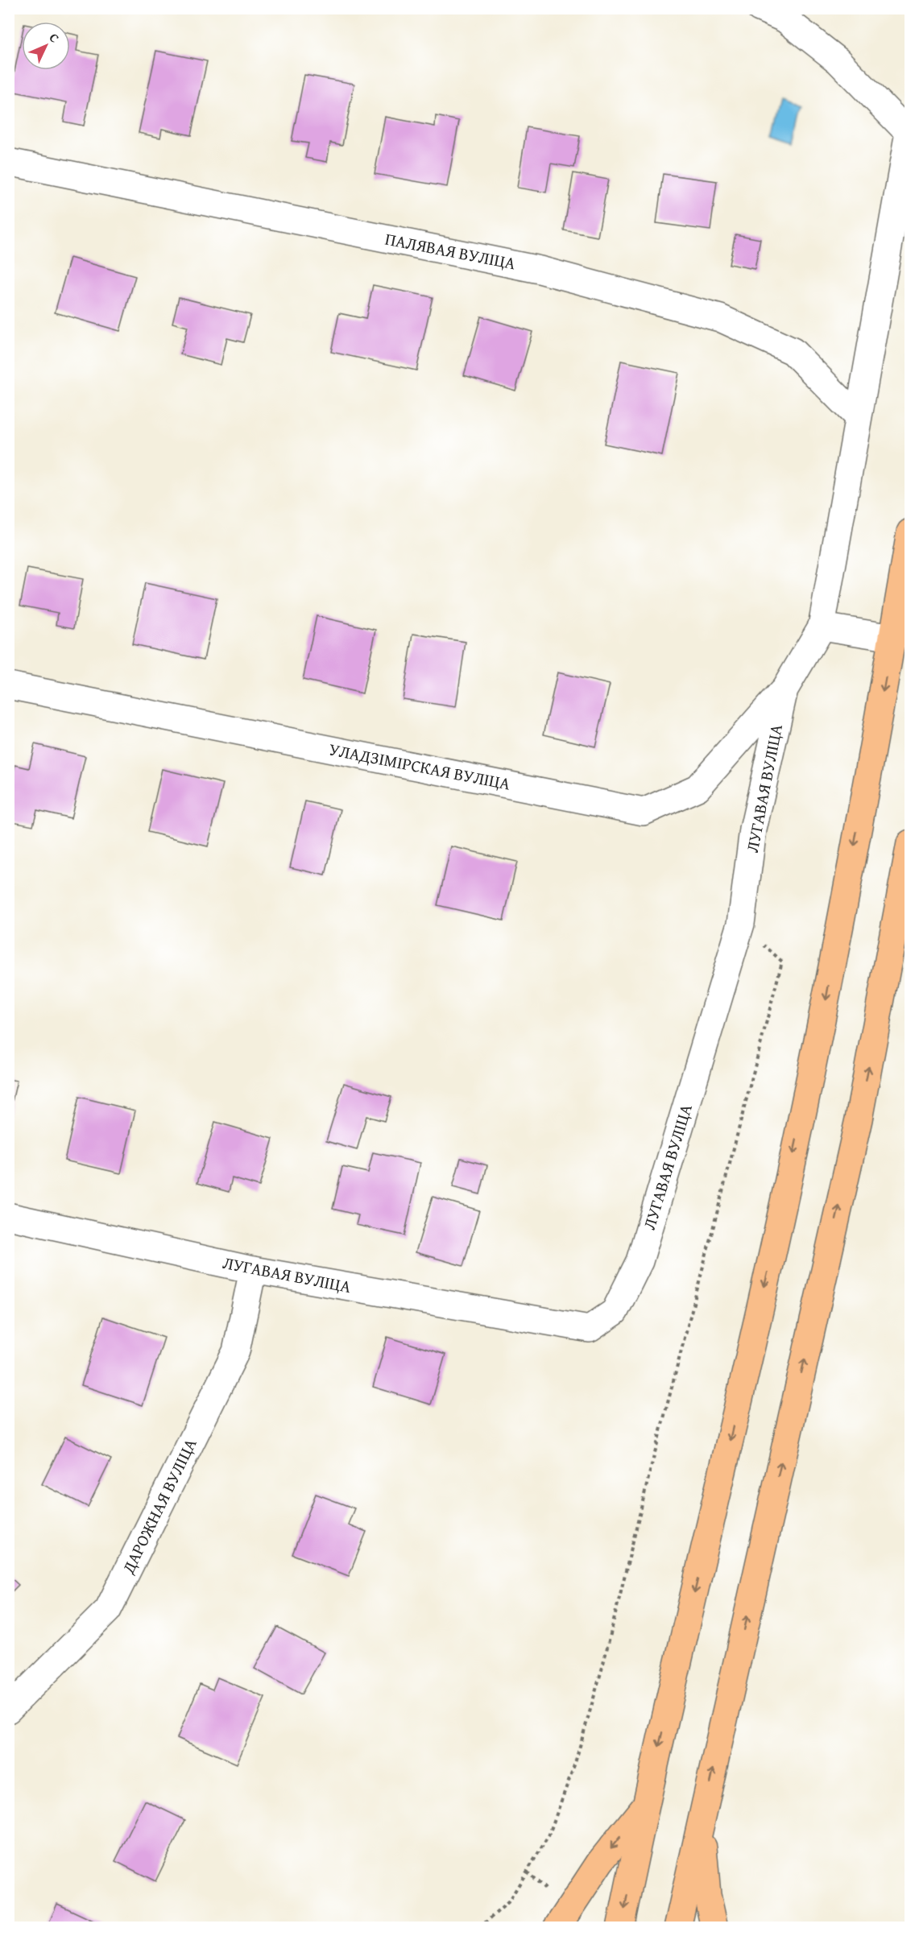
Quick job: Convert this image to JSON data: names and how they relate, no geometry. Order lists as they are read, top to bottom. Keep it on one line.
{"streets":{"street":["ПАЛЯВАЯ ВУЛІЦА","УЛАДЗІМІРСКАЯ ВУЛІЦА","ЛУГАВАЯ ВУЛІЦА","ДАРОЖНАЯ ВУЛІЦА"]},"crossings":[["ПАЛЯВАЯ ВУЛІЦА","ЛУГАВАЯ ВУЛІЦА"],["УЛАДЗІМІРСКАЯ ВУЛІЦА","ЛУГАВАЯ ВУЛІЦА"],["ЛУГАВАЯ ВУЛІЦА","ДАРОЖНАЯ ВУЛІЦА"]],"north":"top right"}
